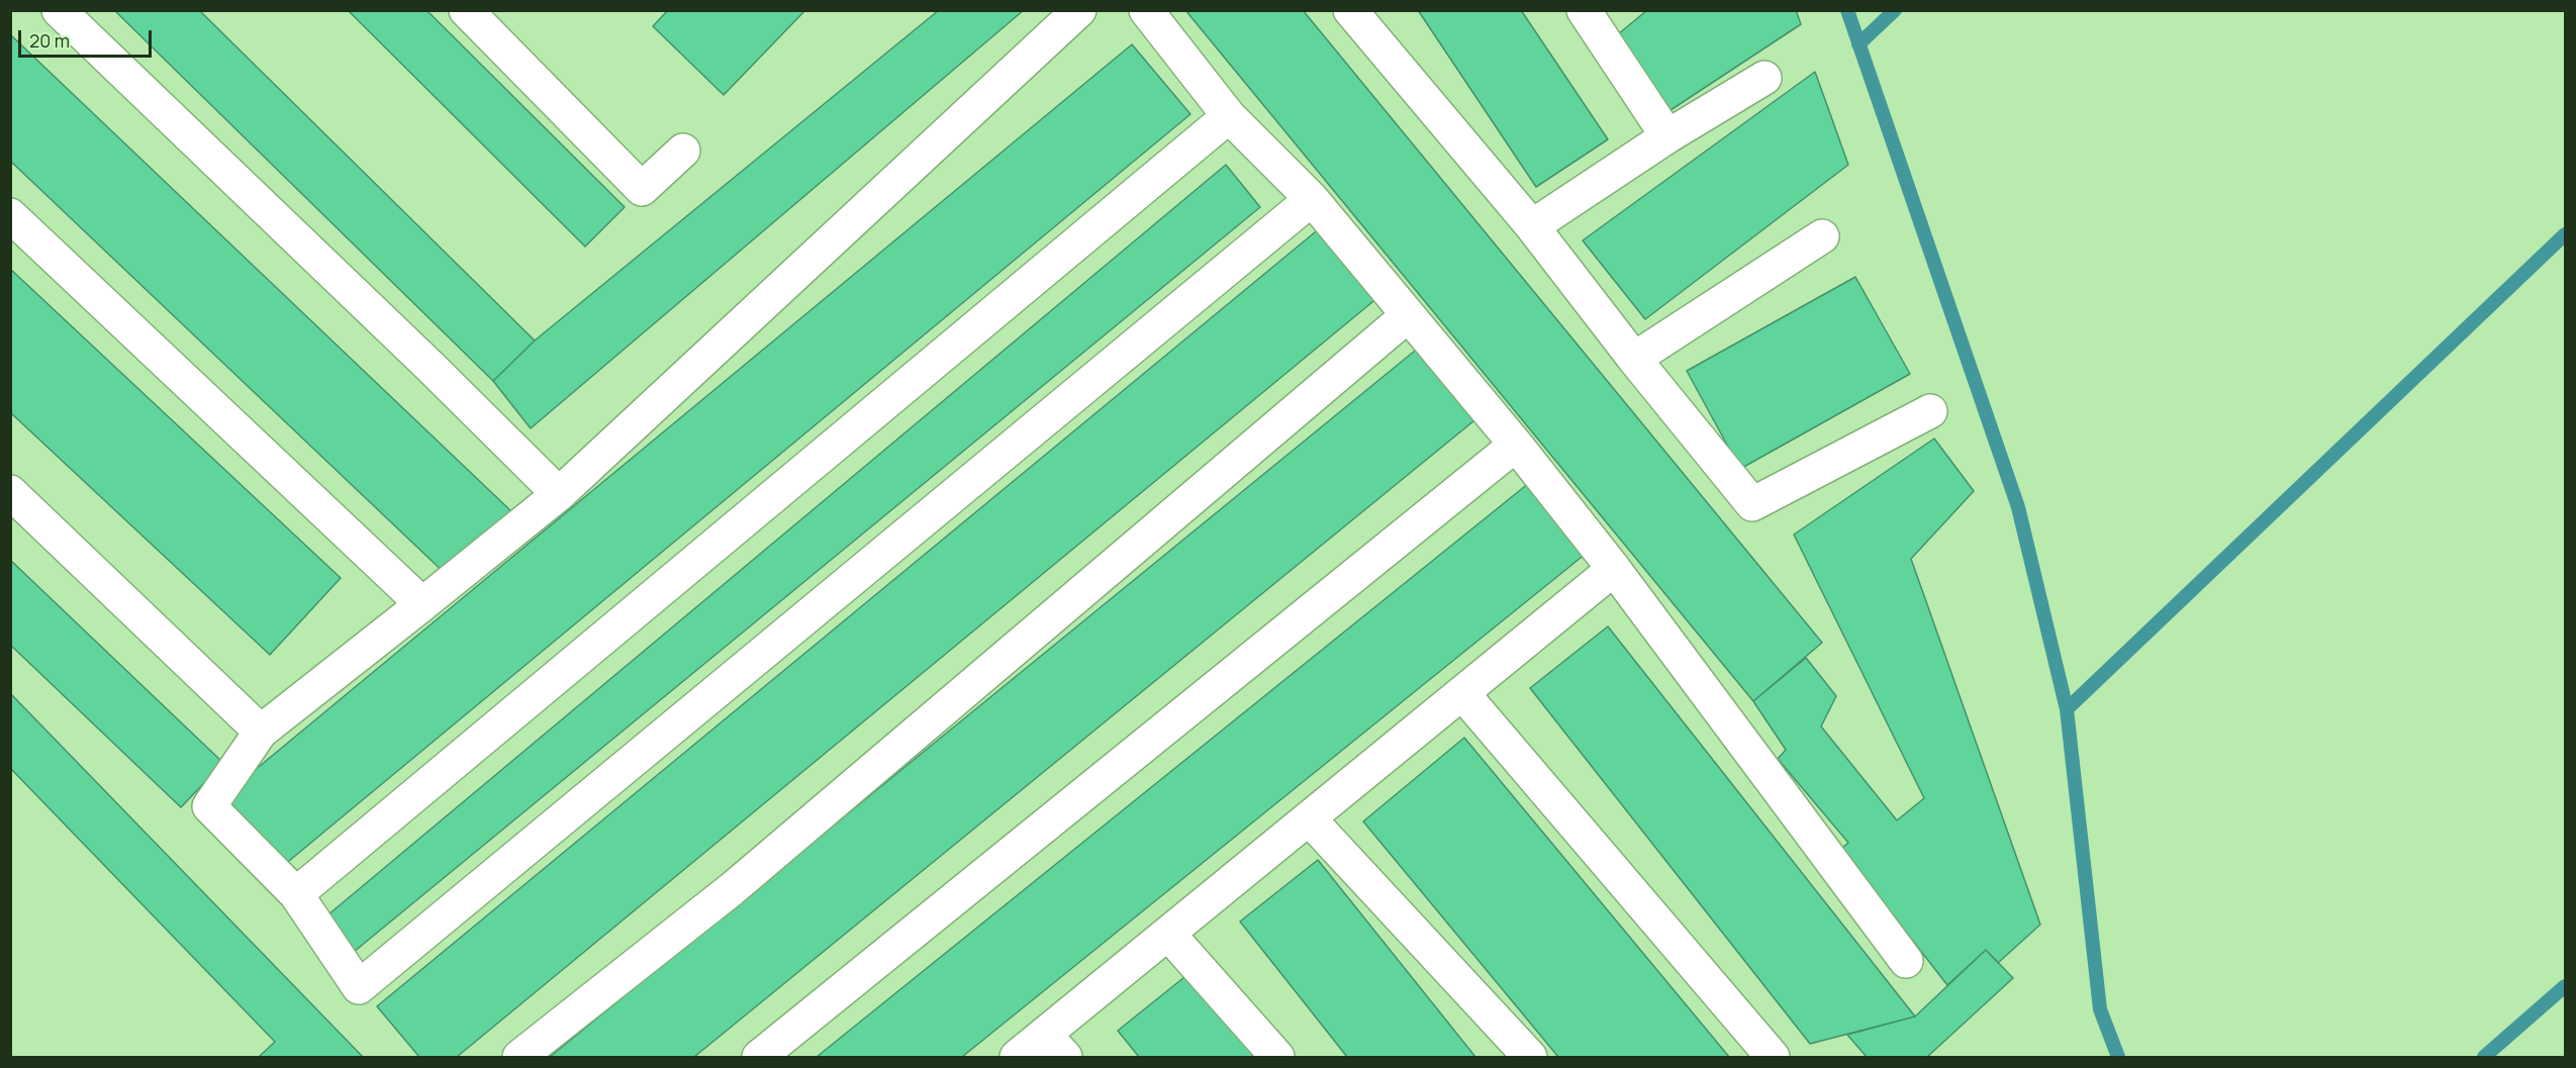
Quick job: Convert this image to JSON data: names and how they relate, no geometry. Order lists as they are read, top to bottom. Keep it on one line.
{"scale_bar":"20 m"}
